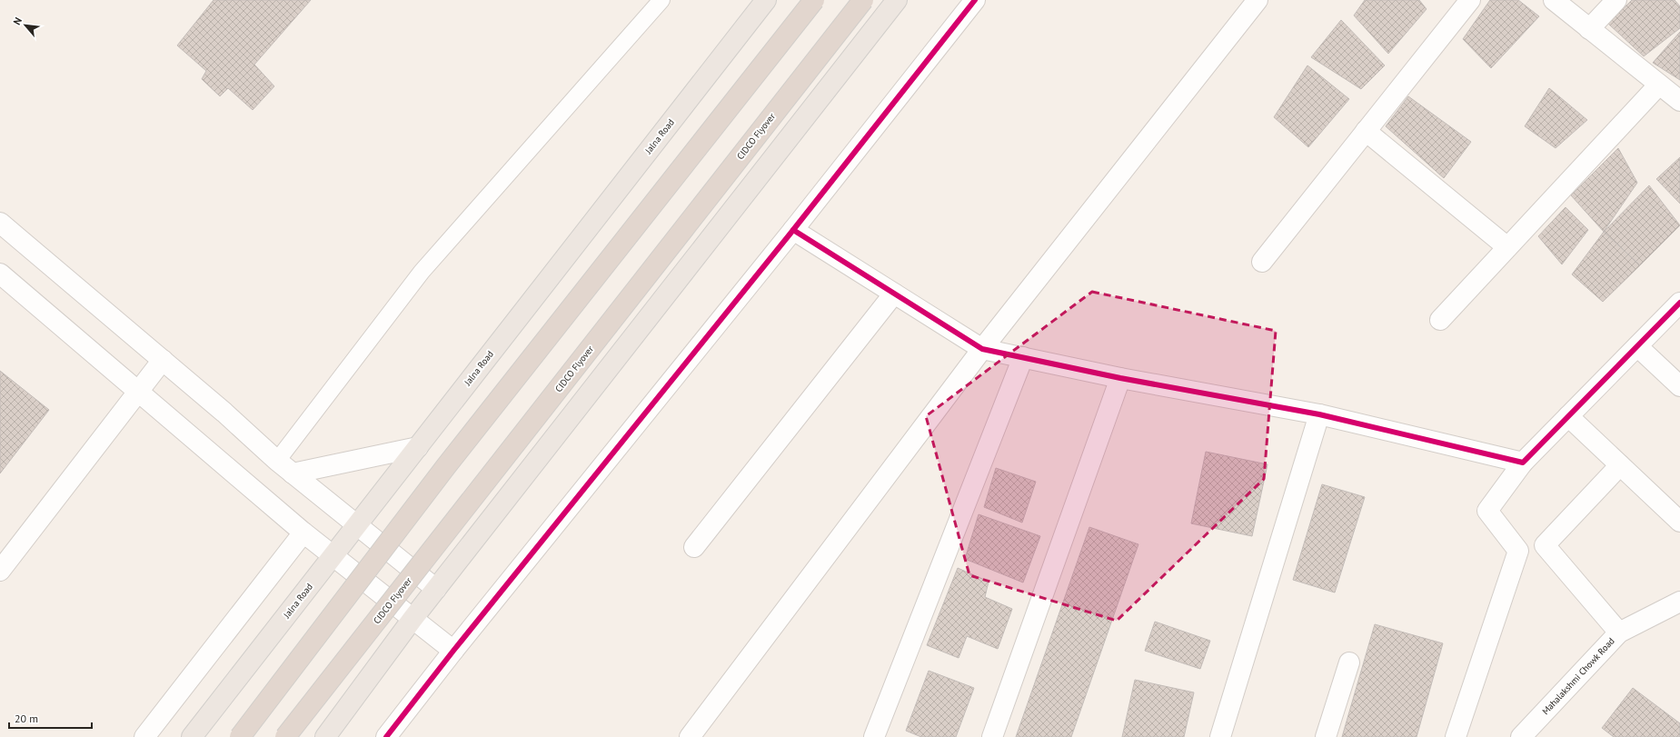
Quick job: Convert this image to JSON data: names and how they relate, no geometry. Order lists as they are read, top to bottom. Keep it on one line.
{"streets":{"highway":["CIDCO Flyover"],"main road":["Jalna Road"],"street":["Mahalakshmi Chowk Road"]},"scale_bar":"20 m","north":"top left"}
